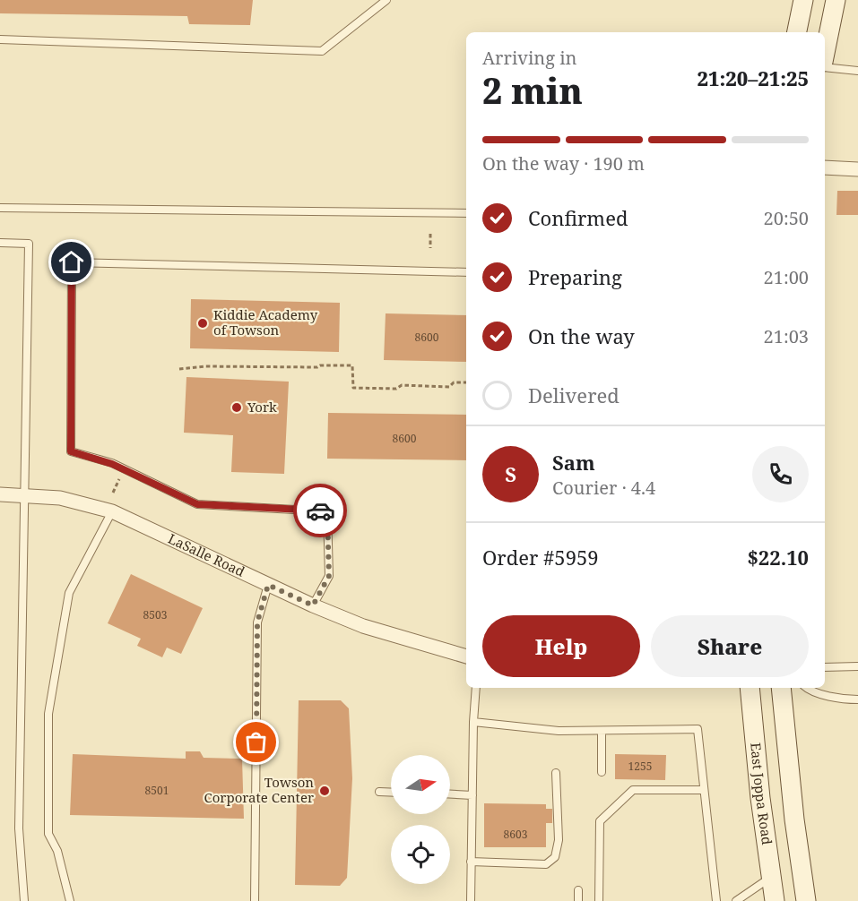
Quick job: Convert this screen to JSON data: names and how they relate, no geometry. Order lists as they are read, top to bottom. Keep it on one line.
{"streets":{"main road":["East Joppa Road"],"street":["LaSalle Road"]},"places":["Kiddie Academy of Towson","York","Towson Corporate Center"],"house_numbers":["8600","8600","8503","1255","8501","8603"],"north":"right","page":{"heading":["2 min","Arriving in","21:20–21:25"],"panel":["Sam","Courier · 4.4","Order #5959","$22.10"],"bar":"On the way · 190 m","list":[["Confirmed","20:50"],["Preparing","21:00"],["On the way","21:03"],"Delivered"],"round":"S","buttons":["Help","Share"]}}
